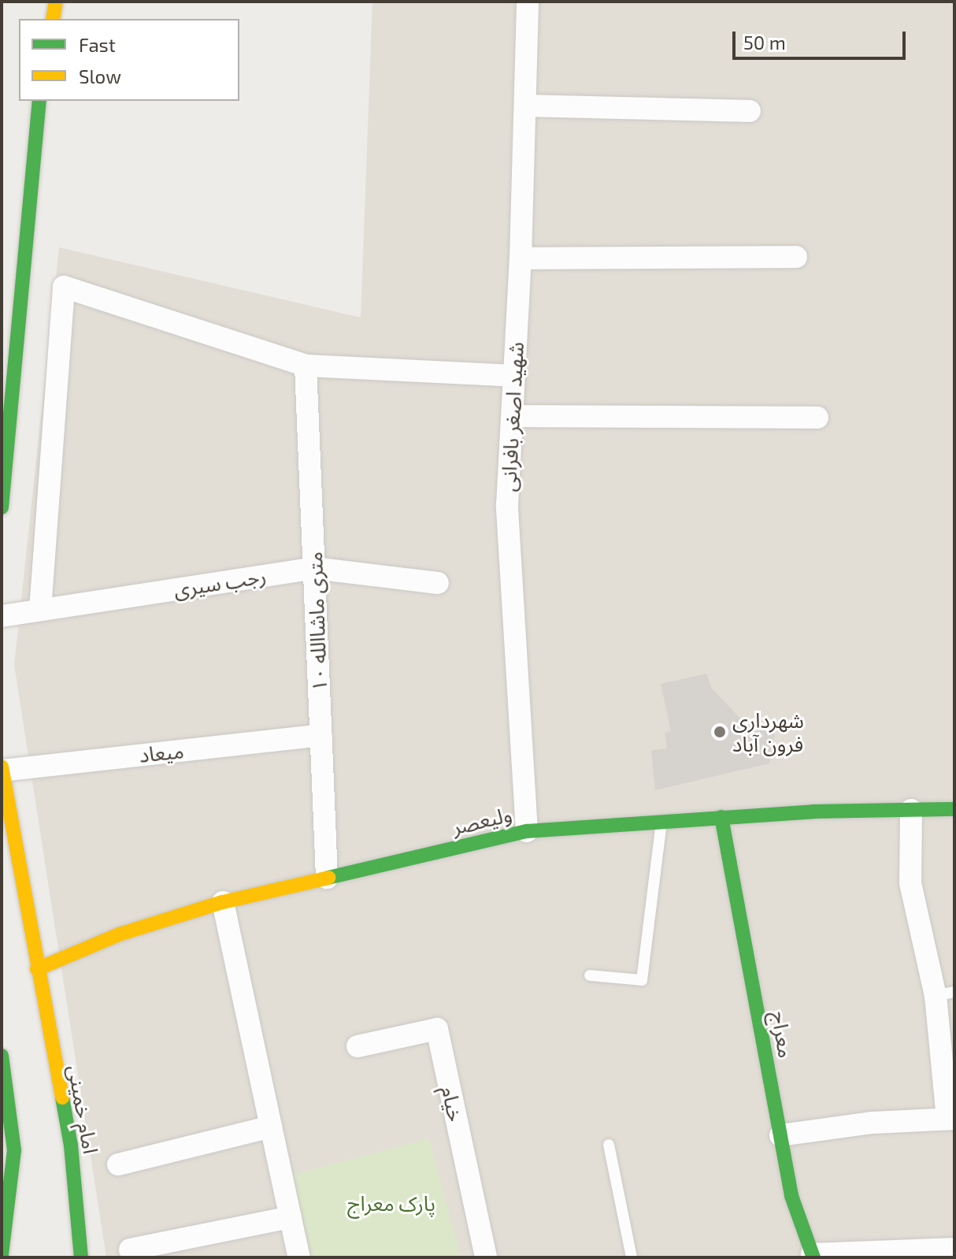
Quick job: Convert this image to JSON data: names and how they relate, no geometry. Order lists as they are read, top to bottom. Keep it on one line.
{"streets":{"street":["شهید اصغر بافرانی","رجب سیری","۱۰ متری ماشاالله","میعاد","ولیعصر","معراج","خیام","امام خمینی"]},"crossings":[["شهید اصغر بافرانی","ولیعصر"],["رجب سیری","۱۰ متری ماشاالله"],["۱۰ متری ماشاالله","میعاد"],["۱۰ متری ماشاالله","ولیعصر"],["میعاد","امام خمینی"],["ولیعصر","معراج"],["ولیعصر","امام خمینی"]],"parks":["پارک معراج"],"places":["شهرداری فرون آباد"],"legend":["Fast","Slow"],"scale_bar":"50 m"}
